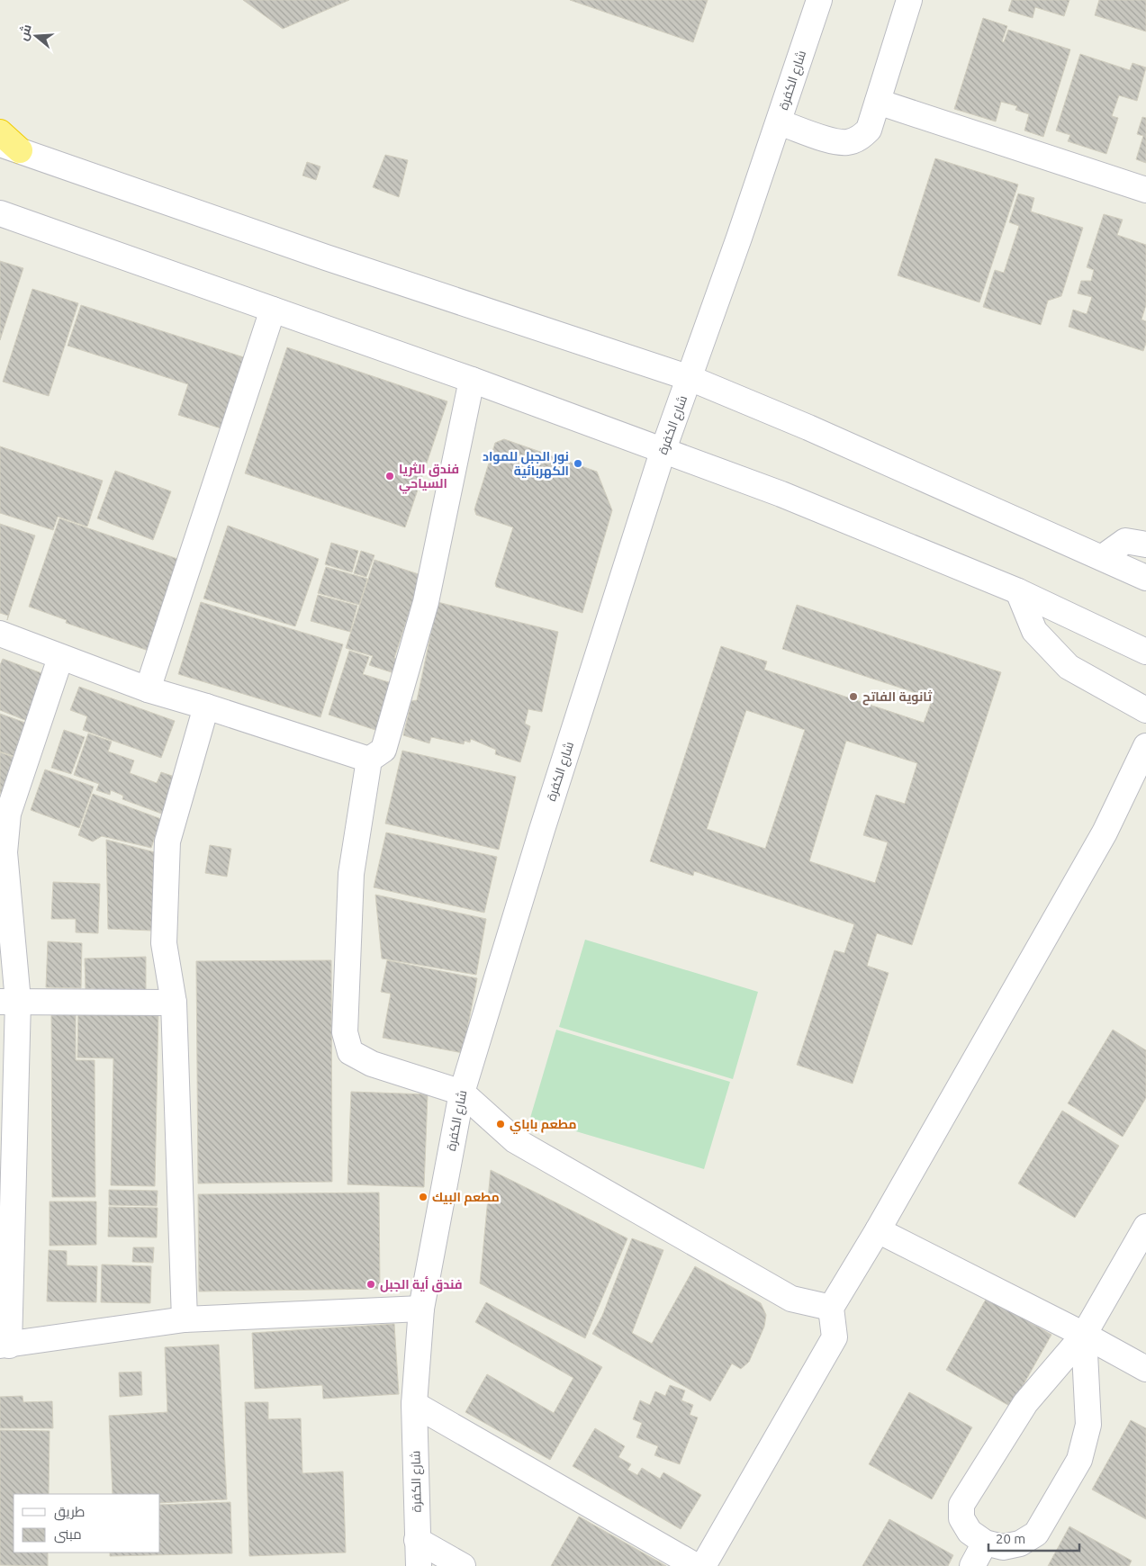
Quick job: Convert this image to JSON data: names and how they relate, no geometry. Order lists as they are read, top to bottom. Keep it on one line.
{"streets":{"street":["شارع الكفرة"]},"places":["نور الجبل للمواد الكهربائية","فندق الثريا السياحي","ثانوية الفاتح","مطعم باباي","مطعم البيك","فندق أية الجبل"],"legend":["طريق","مبنى"],"scale_bar":"20 m","north":"left"}
